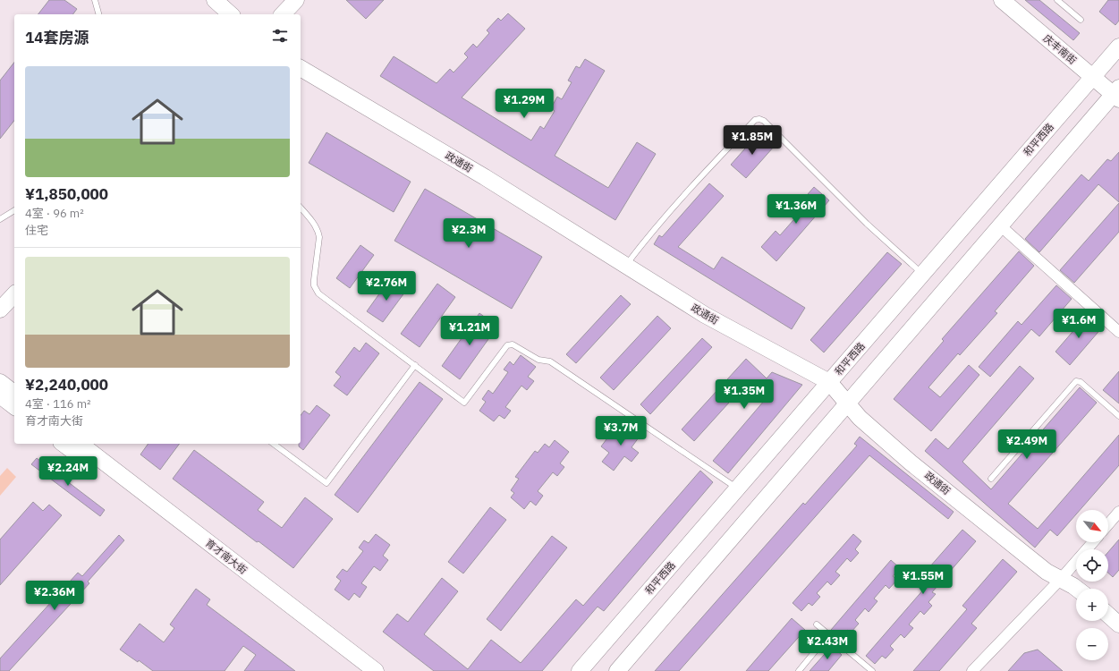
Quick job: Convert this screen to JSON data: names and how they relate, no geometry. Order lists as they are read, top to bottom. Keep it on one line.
{"streets":{"main road":["庆丰南街","和平西路","政通街","育才南大街"]},"crossings":[["庆丰南街","和平西路"],["和平西路","政通街"]],"north":"bottom right","page":{"heading":"14套房源","list":[{"name":"¥1,850,000","note":"4室 · 96 m² · 住宅"},{"name":"¥2,240,000","note":"4室 · 116 m² · 育才南大街"}],"price":["¥1.29M","¥1.85M","¥1.36M","¥2.3M","¥2.76M","¥1.6M","¥1.21M","¥1.35M","¥3.7M","¥2.49M","¥2.24M","¥1.55M","¥2.36M","¥2.43M"],"map_buttons":["+","−"]}}
